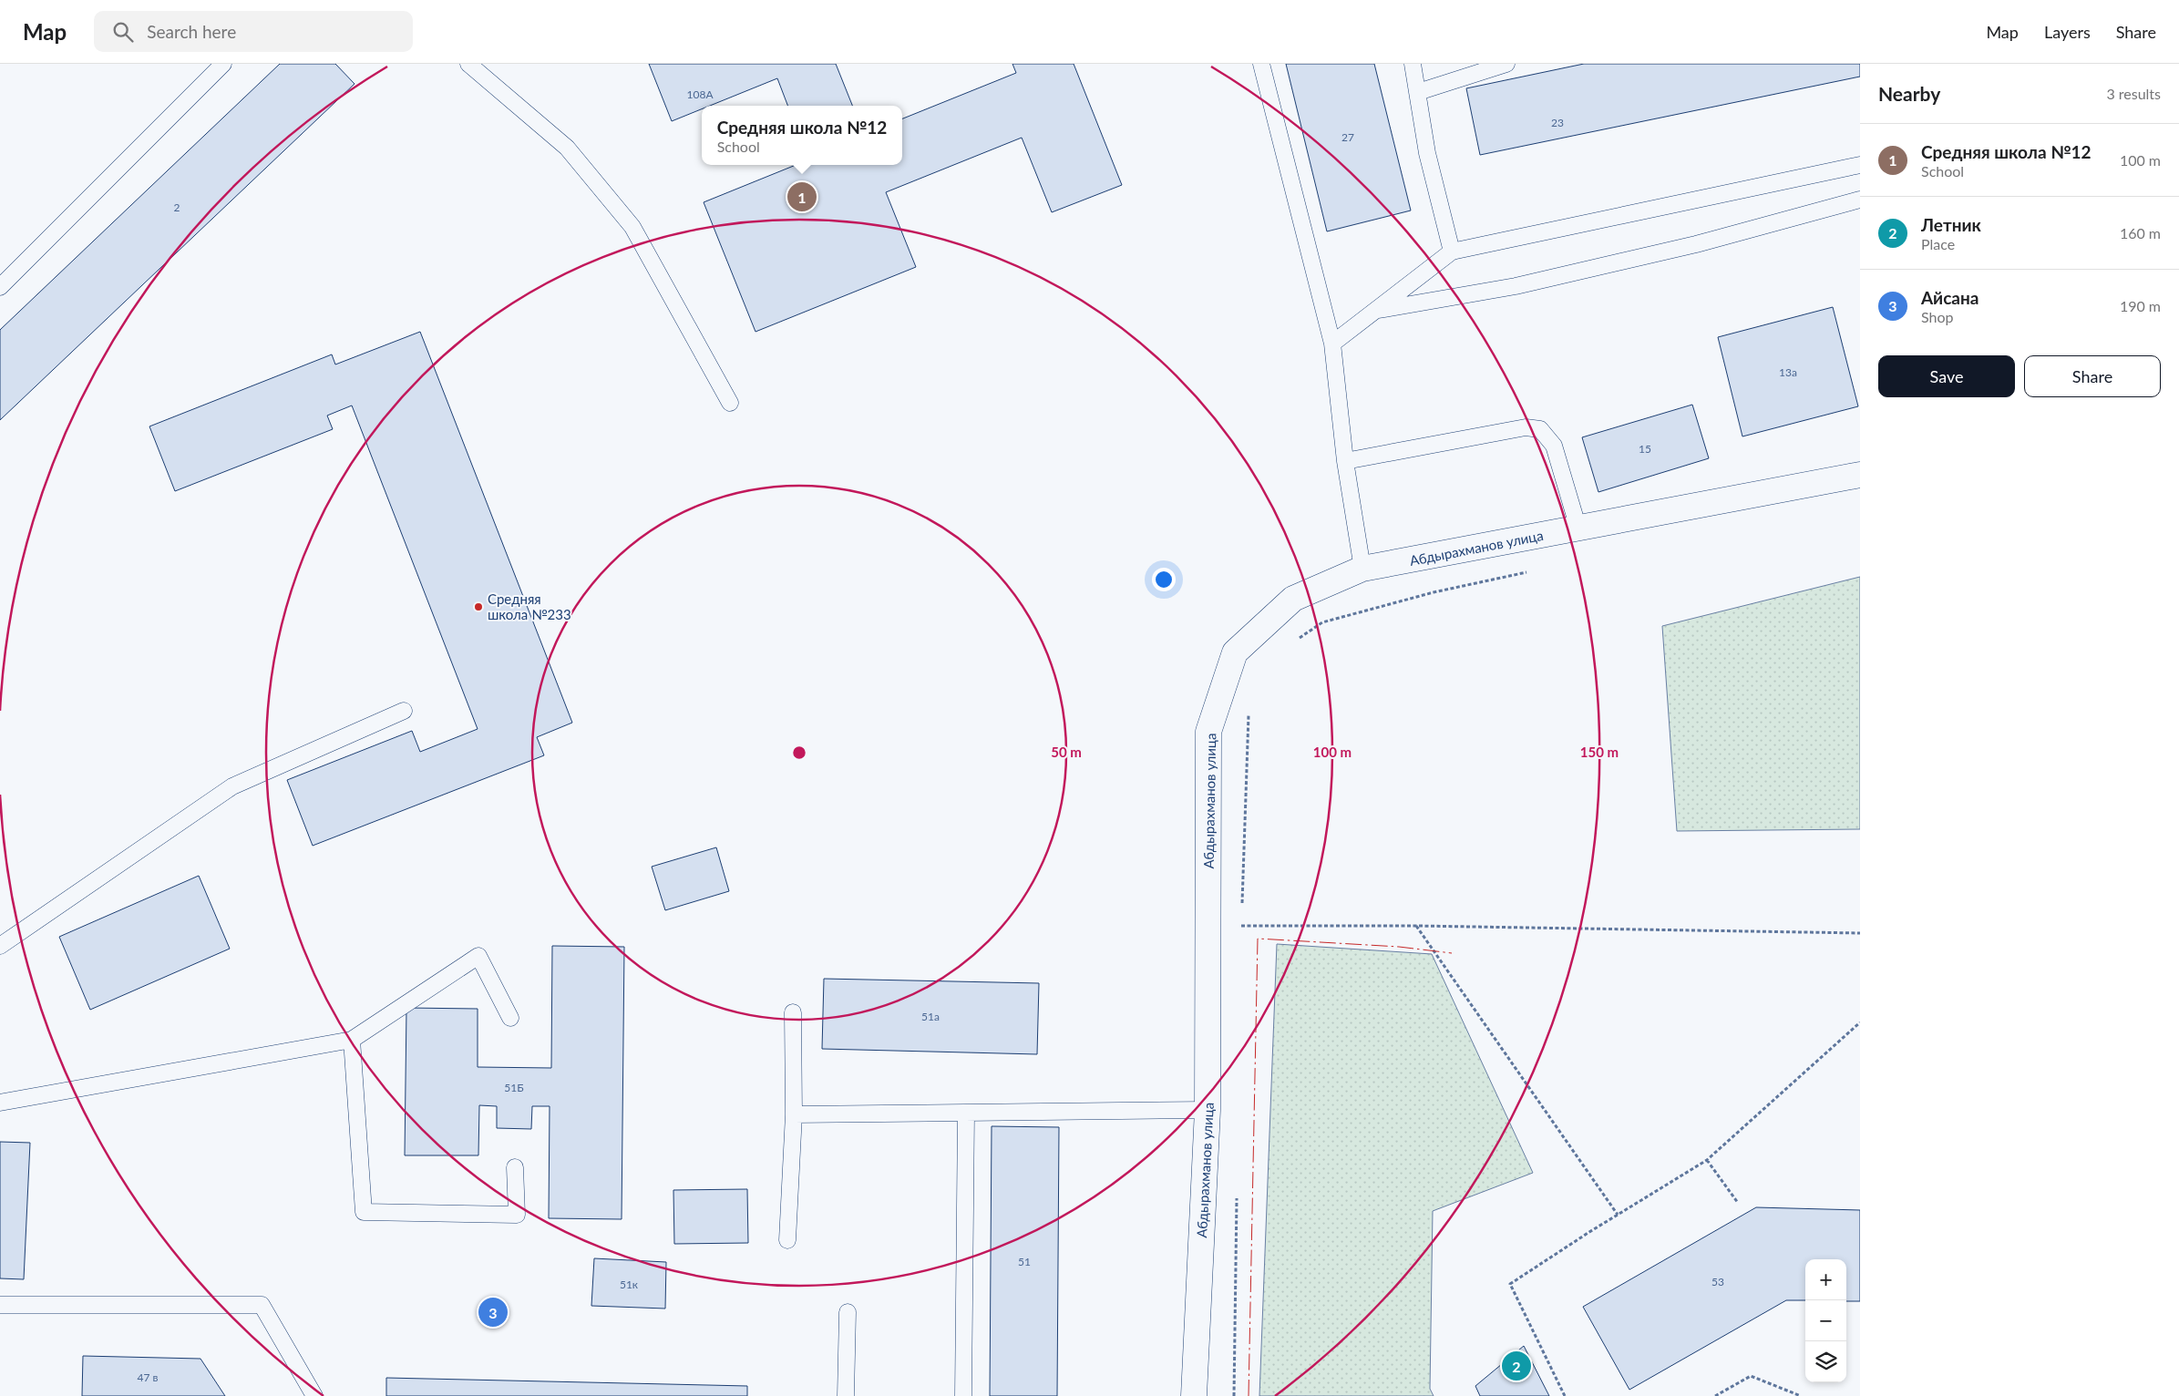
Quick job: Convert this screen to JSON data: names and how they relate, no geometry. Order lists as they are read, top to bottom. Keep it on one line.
{"streets":{"street":["Абдырахманов улица"]},"places":["Средняя школа №233"],"house_numbers":["108А","23","27","2","13а","15","51а","51Б","51","53","51к","47 в"],"page":{"header":"Map","search":"Search here","nav":["Map","Layers","Share"],"heading":["Nearby","3 results"],"popup":["Средняя школа №12","School"],"list":[{"mark":"1","name":"Средняя школа №12","note":"School","value":"100 m"},{"mark":"2","name":"Летник","note":"Place","value":"160 m"},{"mark":"3","name":"Айсана","note":"Shop","value":"190 m"}],"pins":["1","3","2"],"buttons":["Save","Share"],"map_buttons":["+","−"]},"rings":["50 m","100 m","150 m"]}
